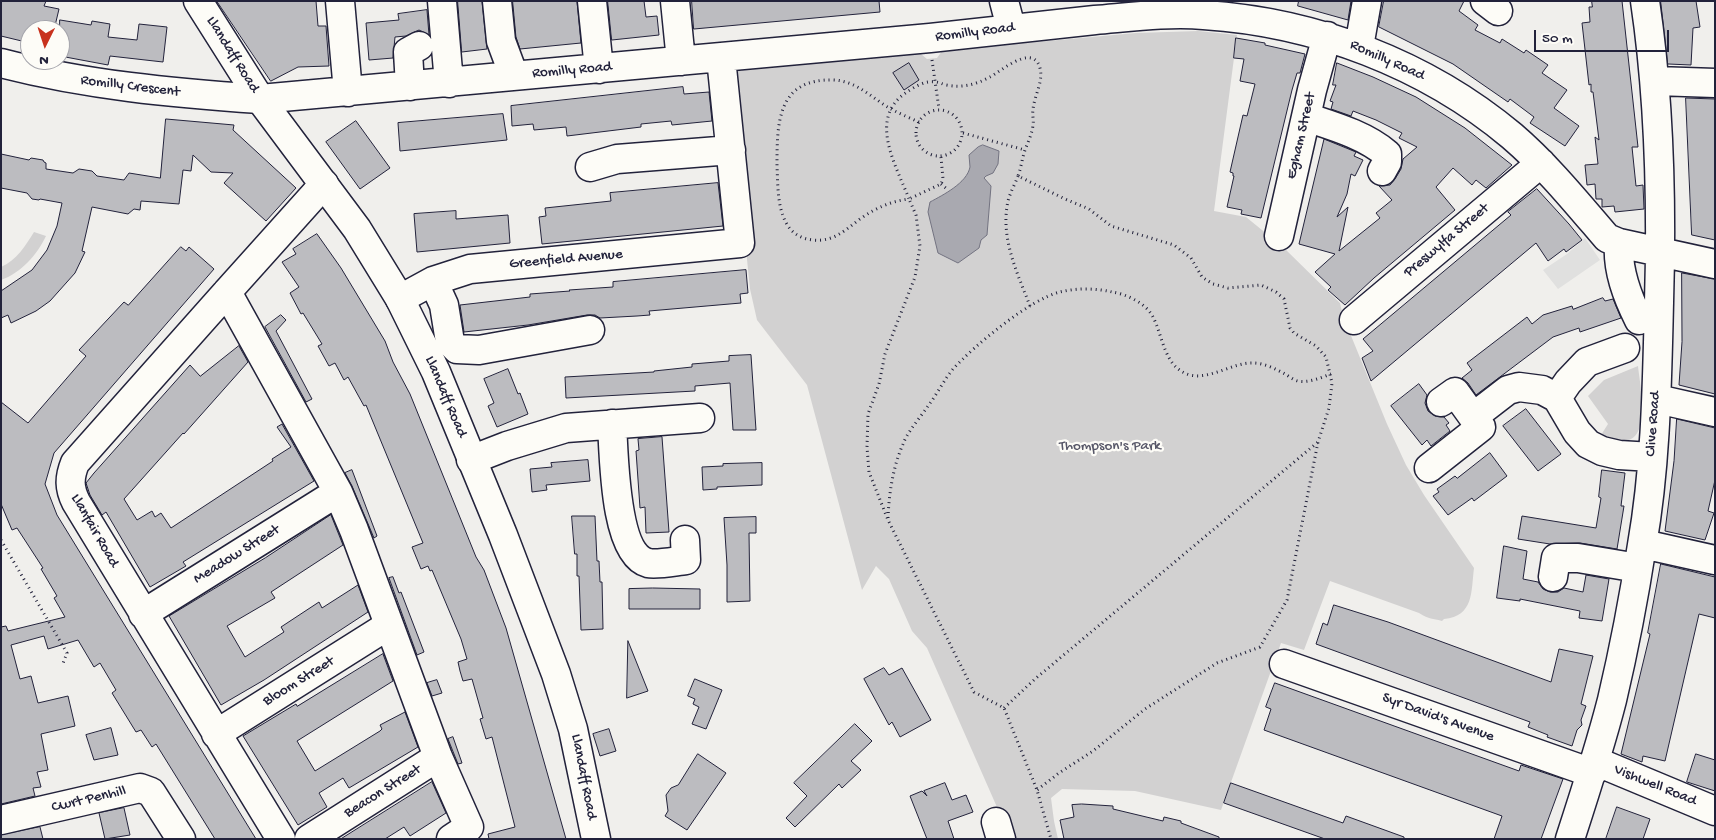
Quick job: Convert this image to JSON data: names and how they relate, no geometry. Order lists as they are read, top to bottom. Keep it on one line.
{"streets":{"street":["Romilly Road","Llandaff Road","Romilly Crescent","Egham Street","Preswylfa Street","Greenfield Avenue","Clive Road","Llanfair Road","Meadow Street","Bloom Street","Syr David's Avenue","Vishwell Road","Beacon Street","Cwrt Penhill"]},"crossings":[["Romilly Road","Llandaff Road"],["Romilly Road","Romilly Crescent"],["Romilly Road","Egham Street"],["Romilly Road","Preswylfa Street"],["Romilly Road","Clive Road"],["Llandaff Road","Romilly Crescent"],["Llandaff Road","Greenfield Avenue"],["Llandaff Road","Llanfair Road"],["Clive Road","Syr David's Avenue"],["Clive Road","Vishwell Road"],["Llanfair Road","Meadow Street"],["Llanfair Road","Bloom Street"],["Syr David's Avenue","Vishwell Road"]],"parks":["Thompson's Park"],"scale_bar":"50 m","north":"bottom"}
